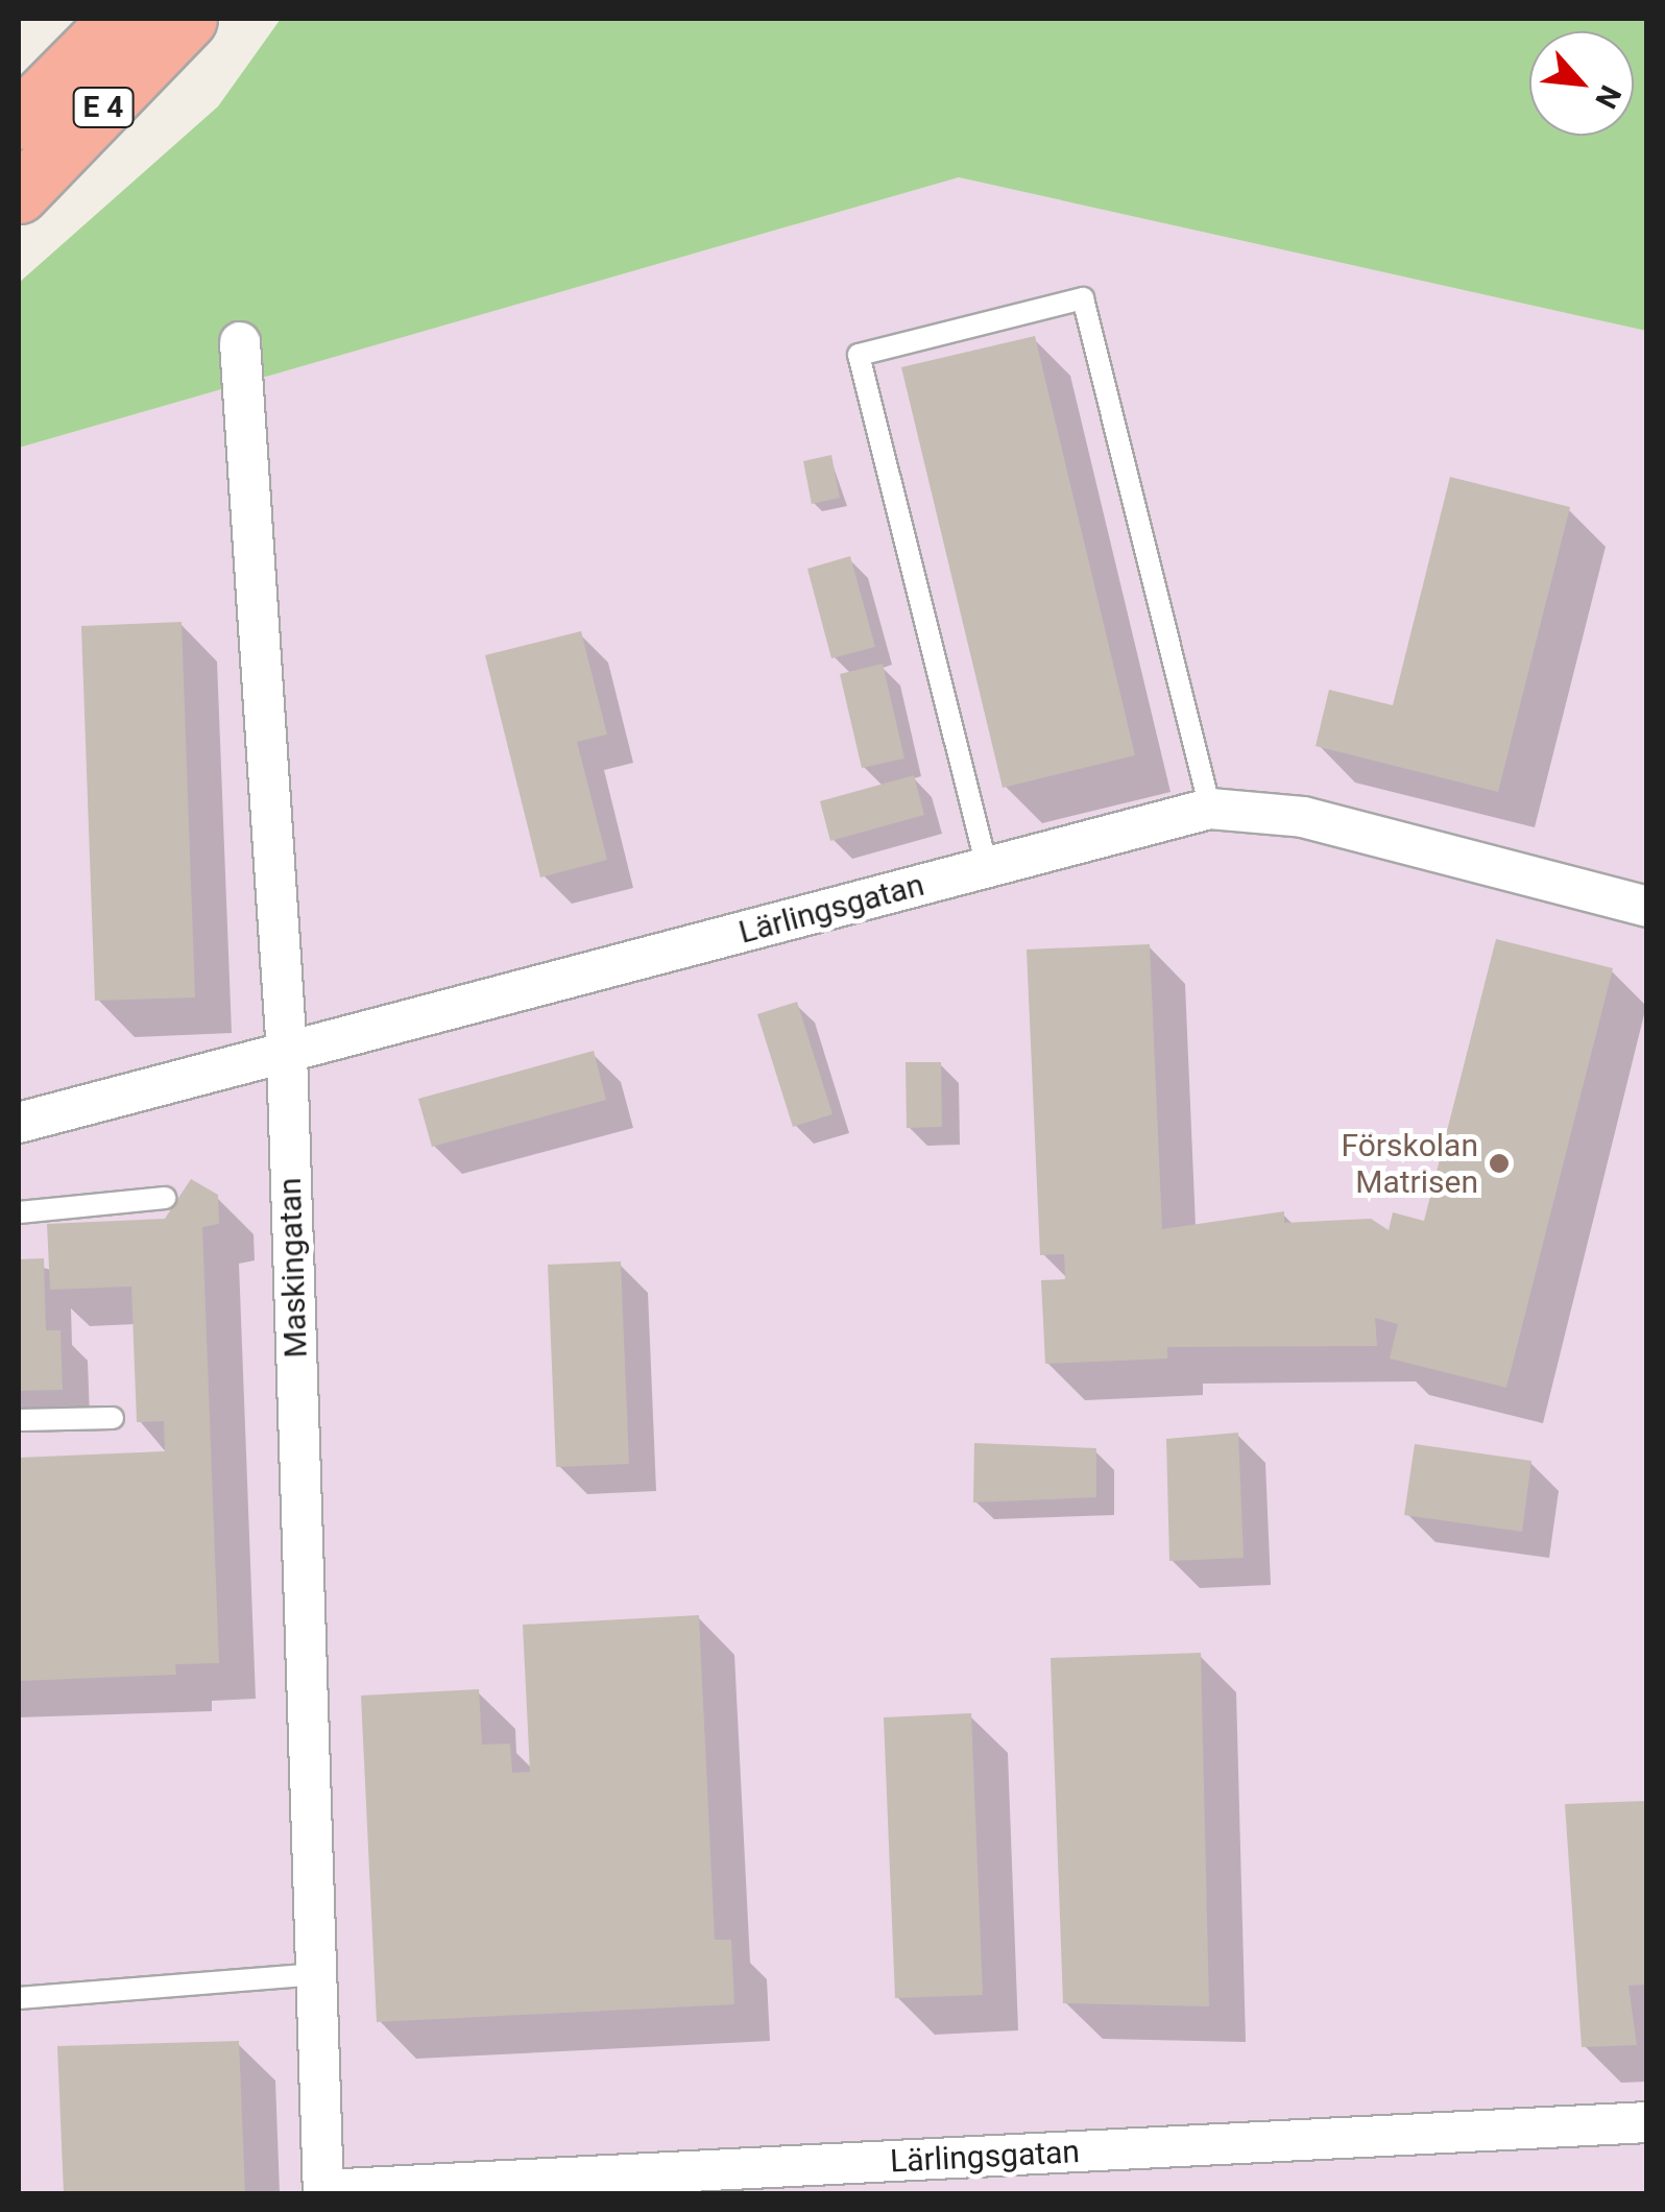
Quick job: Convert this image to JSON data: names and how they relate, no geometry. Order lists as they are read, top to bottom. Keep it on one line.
{"streets":{"highway":["E 4"],"street":["Lärlingsgatan","Maskingatan"]},"crossings":[["Lärlingsgatan","Maskingatan"]],"places":["Förskolan Matrisen"],"north":"bottom right"}
